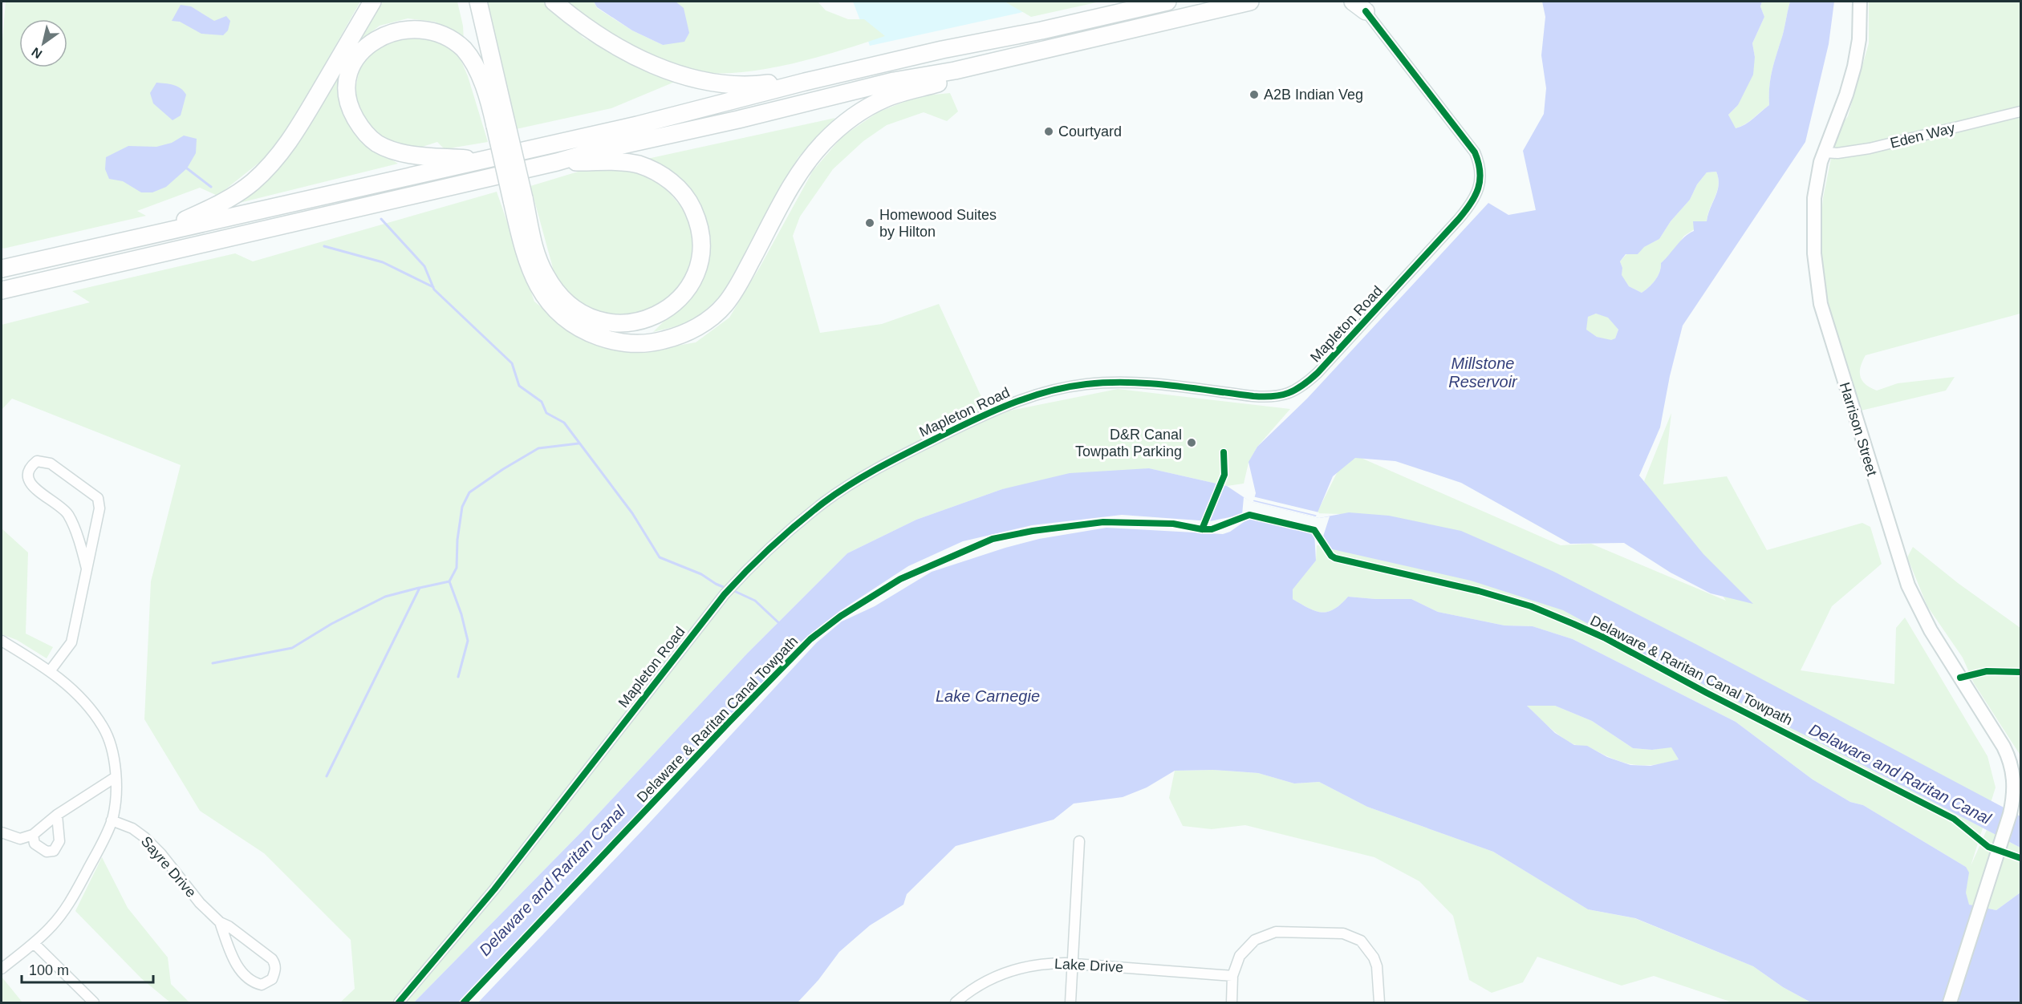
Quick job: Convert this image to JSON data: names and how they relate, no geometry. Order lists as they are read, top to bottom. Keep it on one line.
{"streets":{"street":["Eden Way","Mapleton Road","Harrison Street","Sayre Drive","Lake Drive"],"cycle path":["Delaware & Raritan Canal Towpath"]},"crossings":[["Eden Way","Harrison Street"]],"water":["Millstone Reservoir","Lake Carnegie","Delaware and Raritan Canal"],"places":["A2B Indian Veg","Courtyard","Homewood Suites by Hilton","D&R Canal Towpath Parking"],"scale_bar":"100 m","north":"bottom left"}
